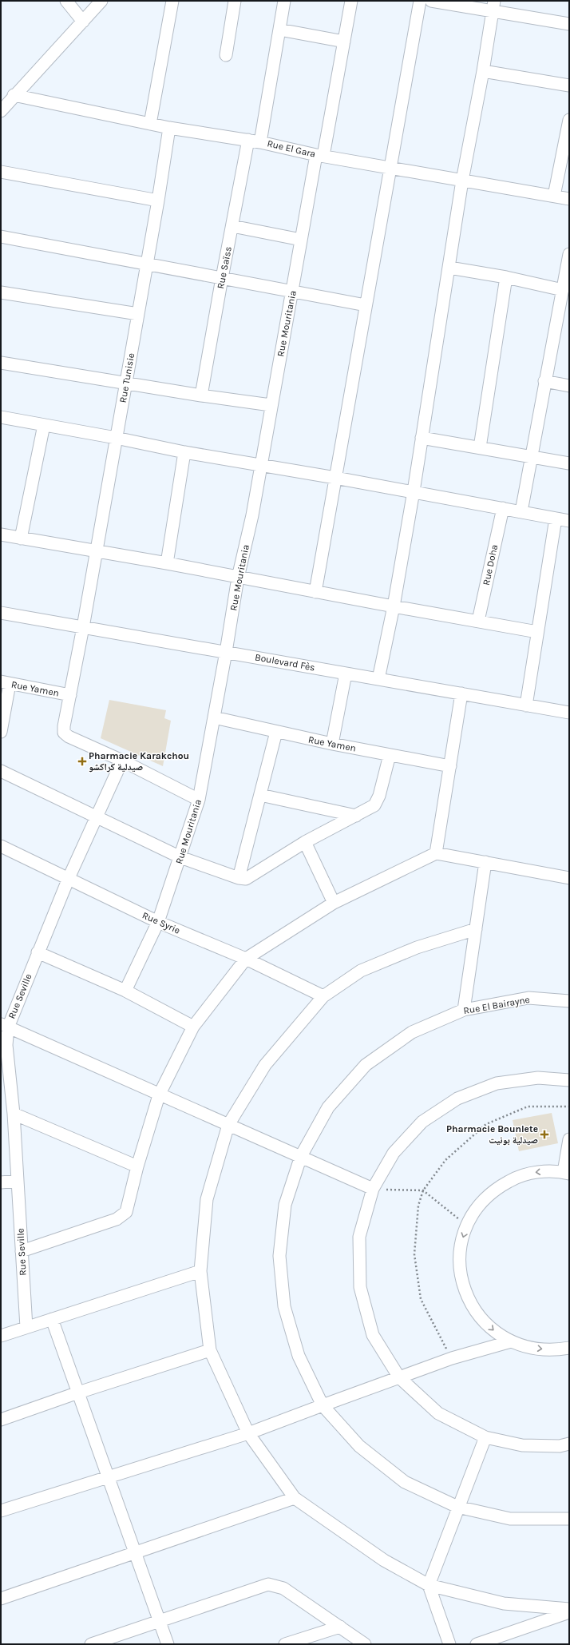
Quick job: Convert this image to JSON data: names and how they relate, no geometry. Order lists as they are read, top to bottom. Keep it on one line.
{"streets":{"street":["Rue El Gara","Rue Saïss","Rue Mouritania","Rue Tunisie","Rue Doha","Boulevard Fès","Rue Yamen","Rue Syrie","Rue Seville","Rue El Bairayne"]},"crossings":[["Rue El Gara","Rue Saïss"],["Rue El Gara","Rue Mouritania"],["Rue El Gara","Rue Tunisie"],["Rue Mouritania","Boulevard Fès"],["Rue Mouritania","Rue Yamen"],["Rue Mouritania","Rue Syrie"],["Rue Tunisie","Boulevard Fès"],["Rue Tunisie","Rue Yamen"],["Rue Tunisie","Rue Seville"],["Rue Syrie","Rue Seville"]],"places":{"health":["Pharmacie Karakchou صيدلية كراكشو","Pharmacie Bounlete صيدلية بونيت"]}}
